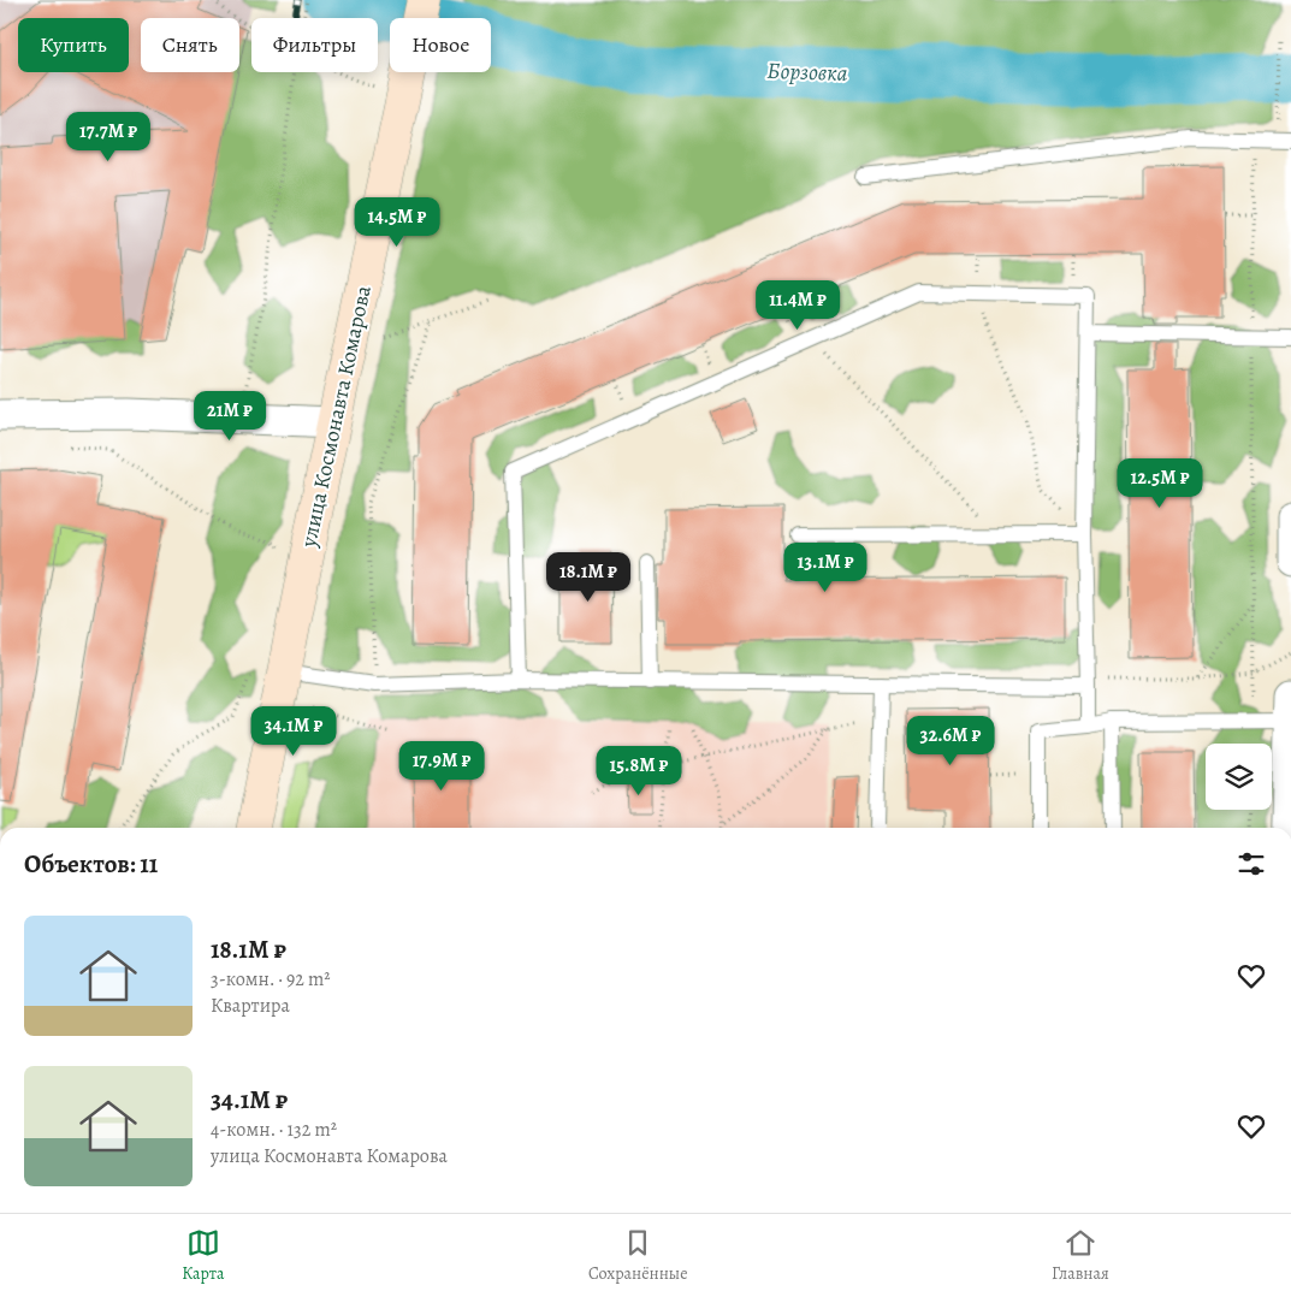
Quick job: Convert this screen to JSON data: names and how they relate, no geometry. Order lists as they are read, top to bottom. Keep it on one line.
{"streets":{"street":["улица Космонавта Комарова"]},"water":["Борзовка"],"page":{"chip":["Купить","Снять","Фильтры","Новое"],"price":["17.7M ₽","14.5M ₽","11.4M ₽","21M ₽","12.5M ₽","13.1M ₽","18.1M ₽","34.1M ₽","32.6M ₽","17.9M ₽","15.8M ₽"],"heading":"Объектов: 11","list":[{"name":"18.1M ₽","note":"3-комн. · 92 m² · Квартира"},{"name":"34.1M ₽","note":"4-комн. · 132 m² · улица Космонавта Комарова"}],"tabs":["Карта","Сохранённые","Главная"]}}
